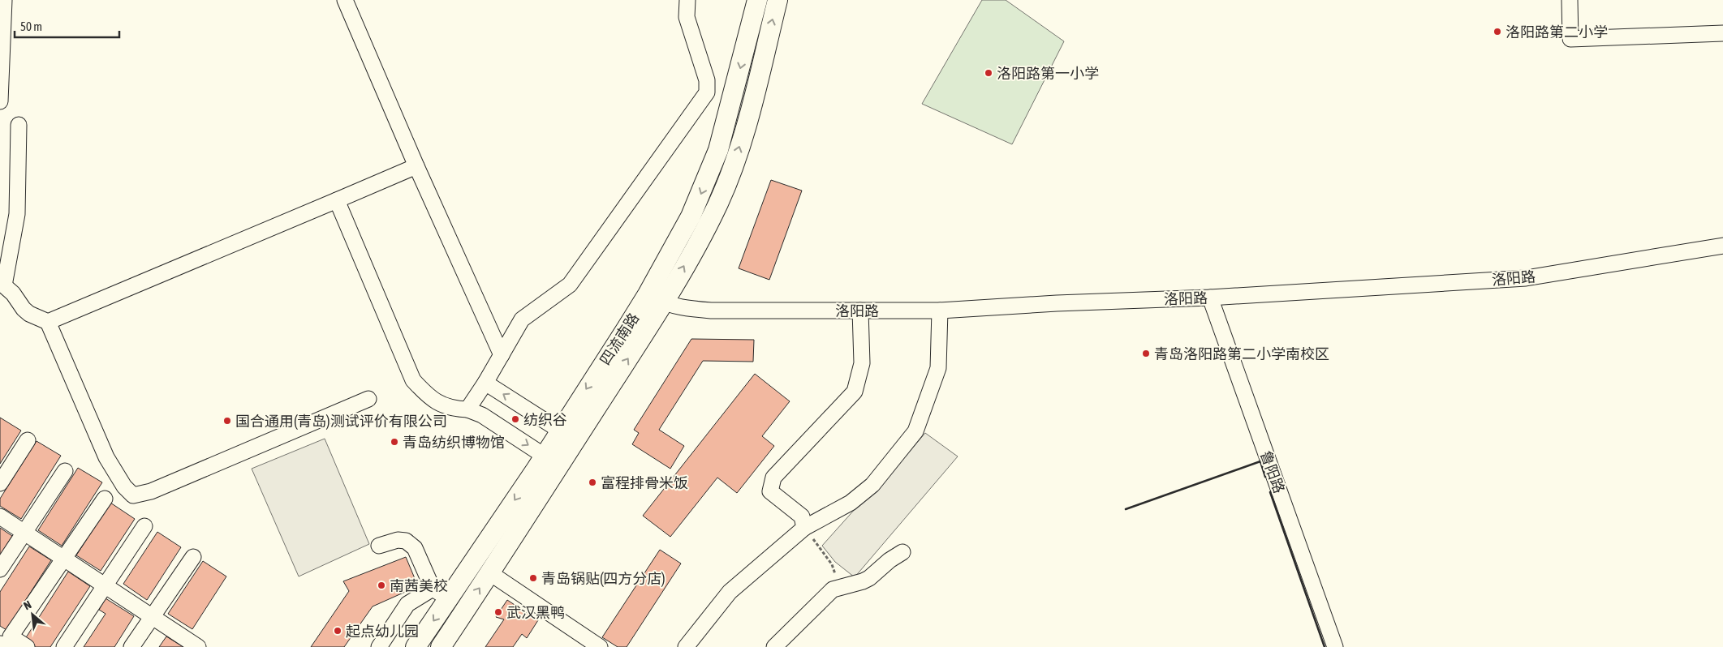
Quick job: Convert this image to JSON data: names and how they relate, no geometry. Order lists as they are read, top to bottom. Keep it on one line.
{"streets":{"main road":["四流南路"],"street":["洛阳路","鲁阳路"]},"crossings":[["洛阳路","四流南路"],["洛阳路","鲁阳路"]],"places":["洛阳路第二小学","洛阳路第一小学","青岛洛阳路第二小学南校区","纺织谷","国合通用(青岛)测试评价有限公司","青岛纺织博物馆","富程排骨米饭","青岛锅贴(四方分店)","南茜美校","武汉黑鸭","起点幼儿园"],"scale_bar":"50 m","north":"top left"}
